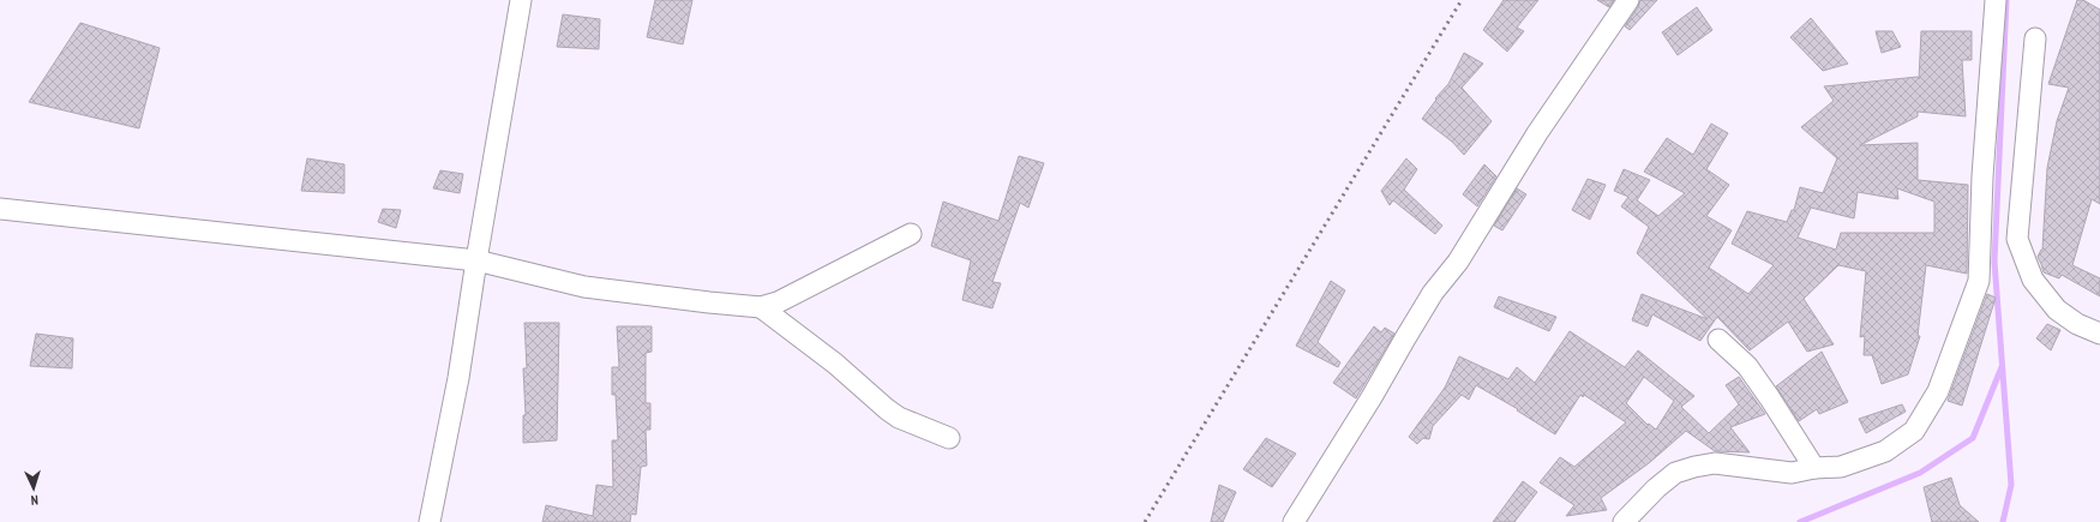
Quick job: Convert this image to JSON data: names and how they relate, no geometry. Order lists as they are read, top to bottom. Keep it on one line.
{"north":"bottom"}
